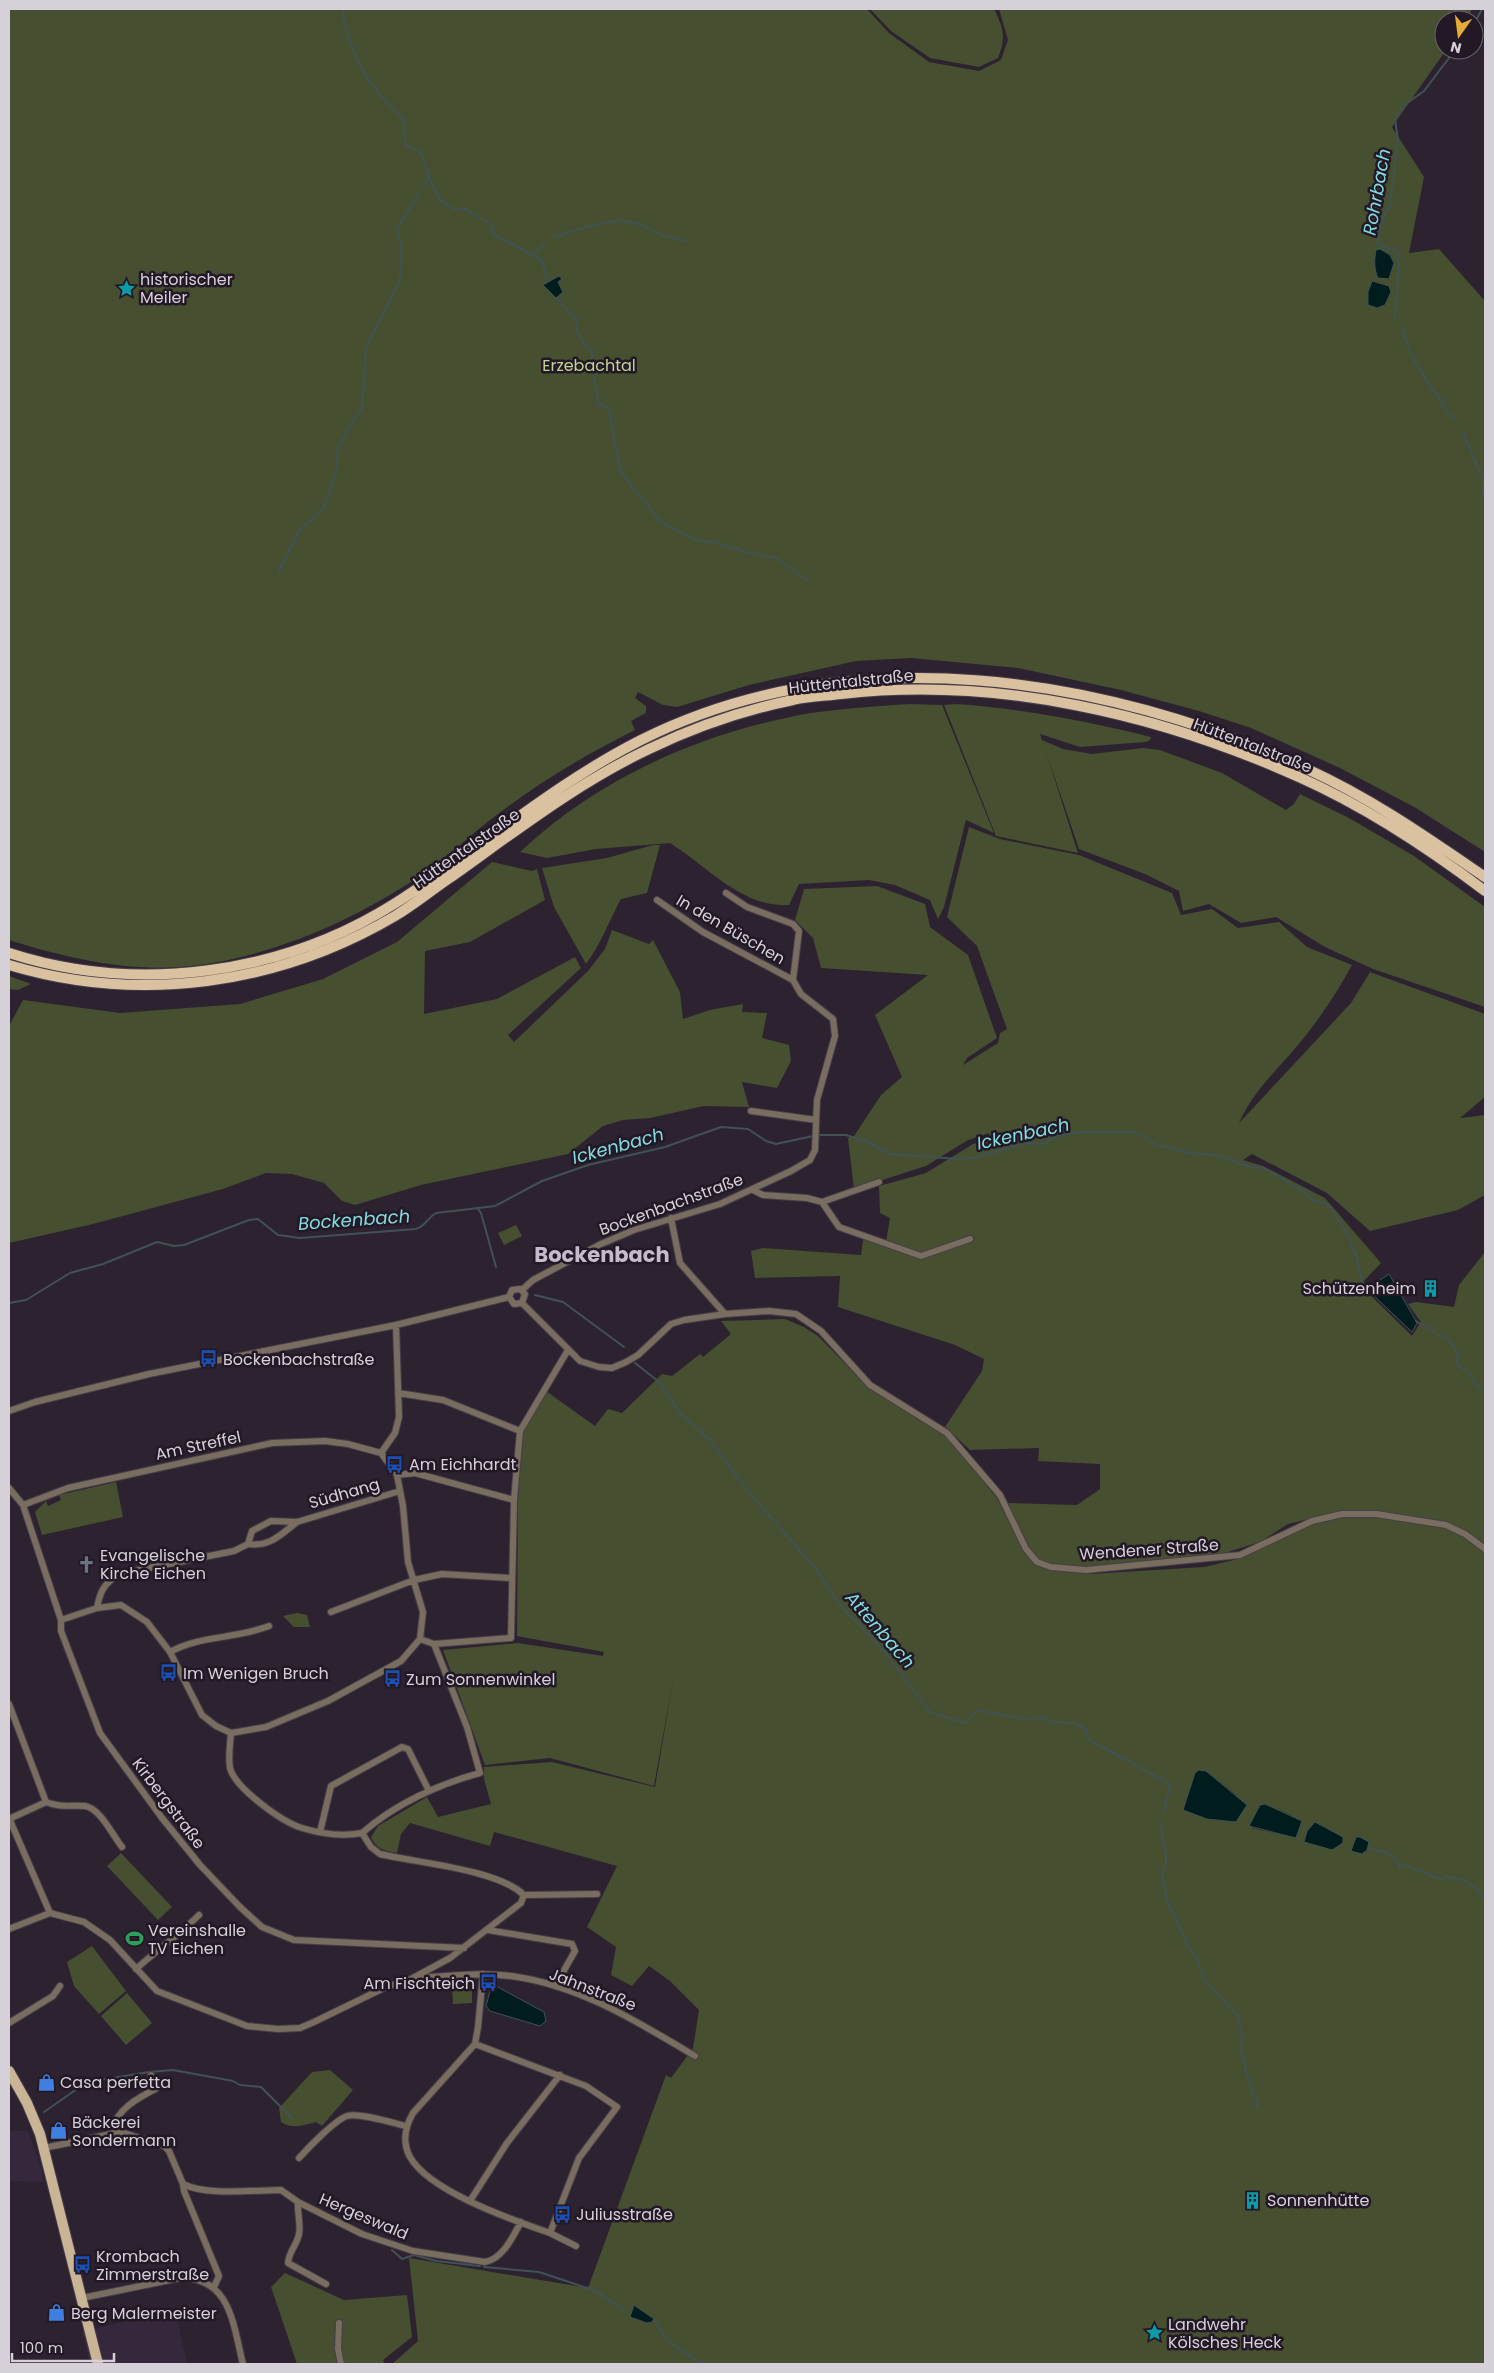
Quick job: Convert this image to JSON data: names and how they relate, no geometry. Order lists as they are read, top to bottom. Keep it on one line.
{"streets":{"highway":["Hüttentalstraße"],"street":["In den Büschen","Bockenbachstraße","Am Streffel","Südhang","Wendener Straße","Kirbergstraße","Jahnstraße","Hergeswald"]},"crossings":[["In den Büschen","Bockenbachstraße"],["Am Streffel","Kirbergstraße"],["Kirbergstraße","Jahnstraße"]],"districts":["Bockenbach"],"water":["Rohrbach","Ickenbach","Bockenbach","Attenbach"],"parks":["Erzebachtal"],"places":{"place":["historischer Meiler","Landwehr Kölsches Heck"],"building":["Schützenheim","Sonnenhütte"],"bus stop":["Bockenbachstraße","Am Eichhardt","Im Wenigen Bruch","Zum Sonnenwinkel","Am Fischteich","Juliusstraße","Krombach Zimmerstraße"],"church":["Evangelische Kirche Eichen"],"sports":["Vereinshalle TV Eichen"],"shop":["Casa perfetta","Bäckerei Sondermann","Berg Malermeister"]},"scale_bar":"100 m","north":"bottom"}
